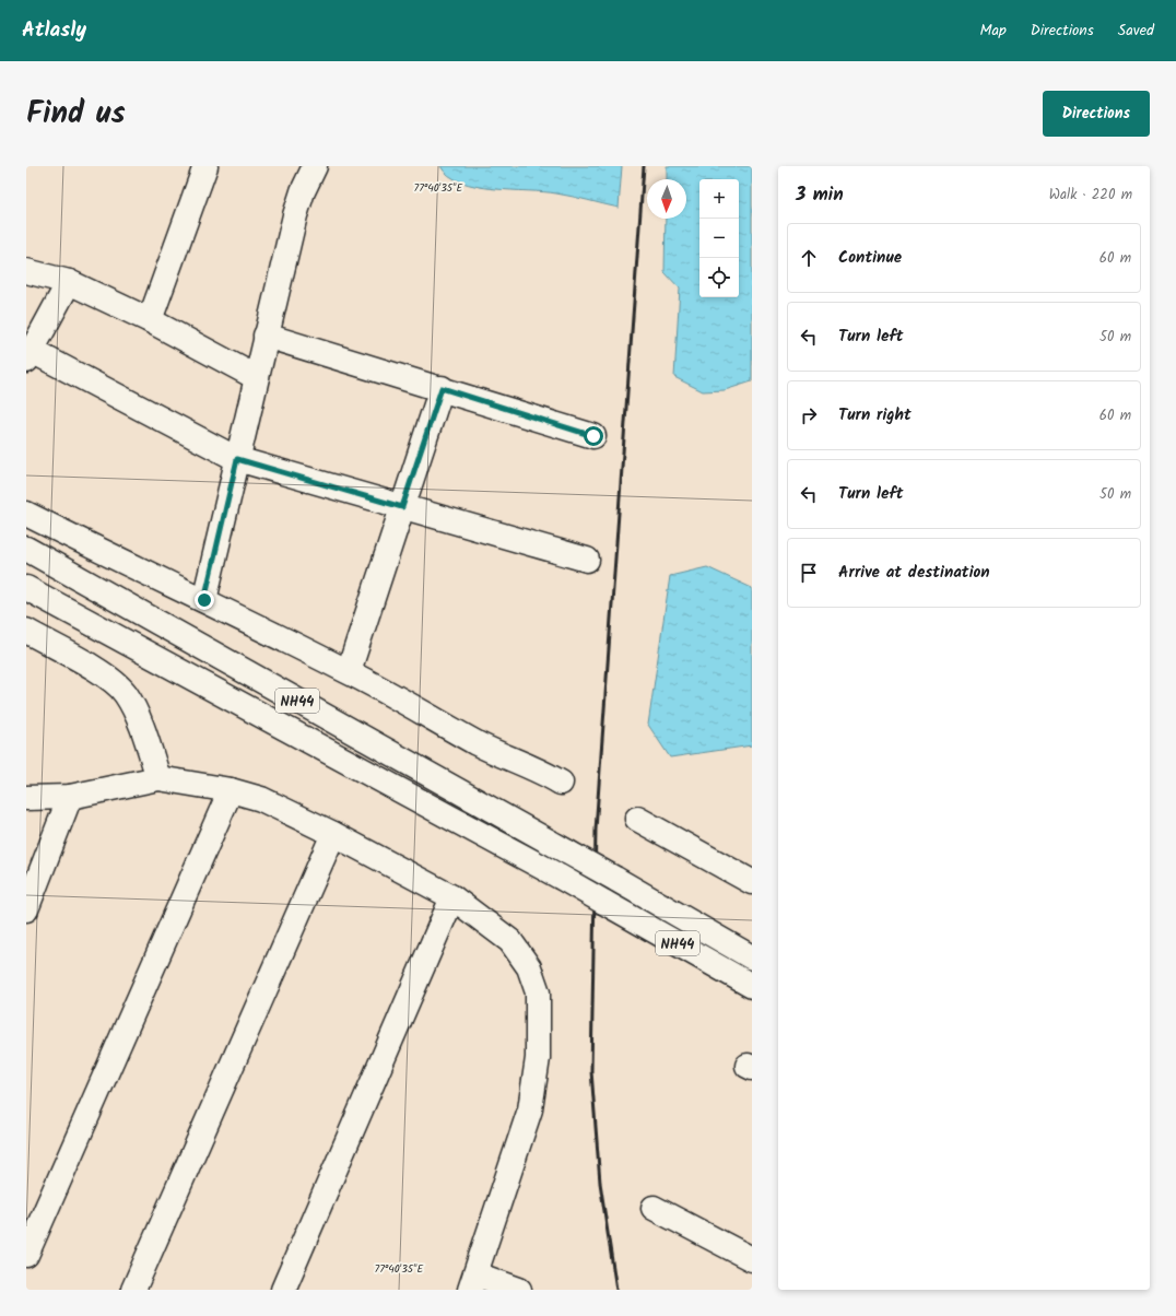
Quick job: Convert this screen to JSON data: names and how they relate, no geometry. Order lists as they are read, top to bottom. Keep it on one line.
{"streets":{"main road":["NH44"]},"north":"bottom","page":{"header":"Atlasly","nav":["Map","Directions","Saved"],"title":"Find us","buttons":"Directions","heading":["3 min","Walk · 220 m"],"map_buttons":["+","−"],"list":[["Continue","60 m"],["Turn left","50 m"],["Turn right","60 m"],["Turn left","50 m"],"Arrive at destination"]},"coordinates":["77°40'35\"E"]}
